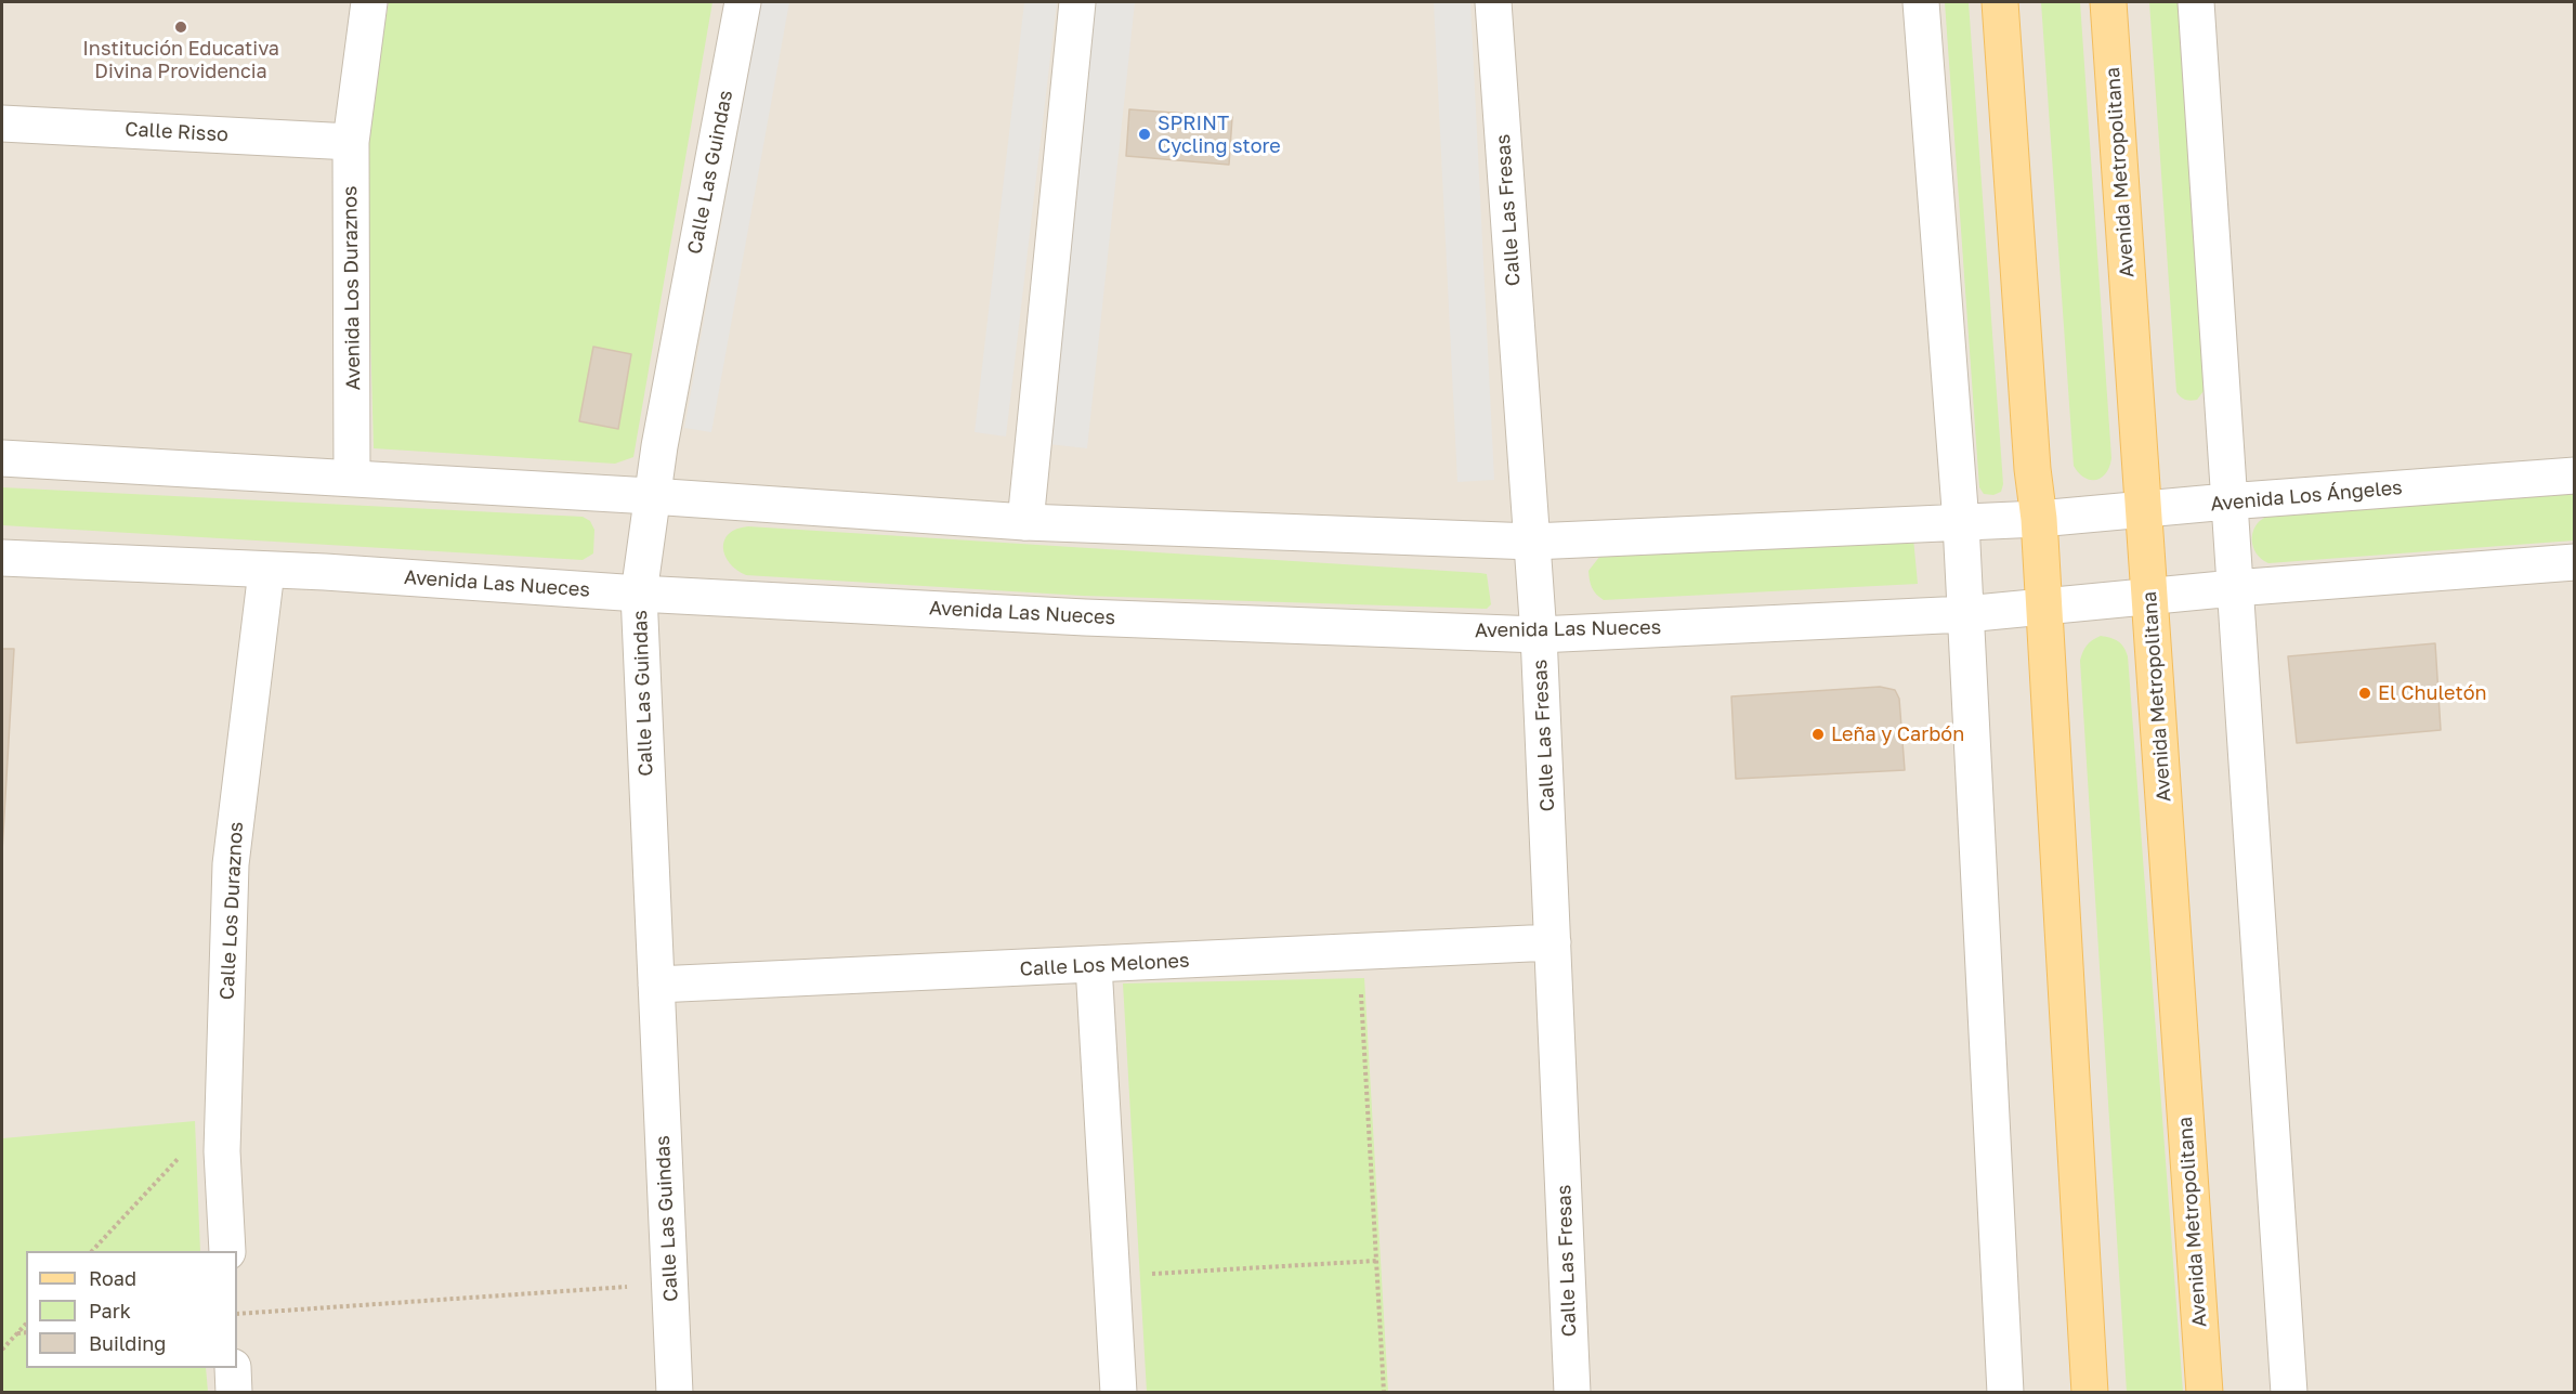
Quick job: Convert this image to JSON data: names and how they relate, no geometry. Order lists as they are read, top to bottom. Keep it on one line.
{"streets":{"main road":["Avenida Metropolitana"],"street":["Calle Risso","Calle Las Guindas","Calle Las Fresas","Avenida Los Duraznos","Avenida Los Ángeles","Avenida Las Nueces","Calle Los Duraznos","Calle Los Melones"]},"crossings":[["Calle Risso","Avenida Los Duraznos"],["Calle Las Guindas","Avenida Las Nueces"],["Calle Las Guindas","Calle Los Melones"],["Avenida Metropolitana","Avenida Los Ángeles"],["Calle Las Fresas","Avenida Las Nueces"],["Calle Las Fresas","Calle Los Melones"],["Avenida Las Nueces","Calle Los Duraznos"]],"places":["Institución Educativa Divina Providencia","SPRINT Cycling store","El Chuletón","Leña y Carbón"],"legend":["Road","Park","Building"]}
